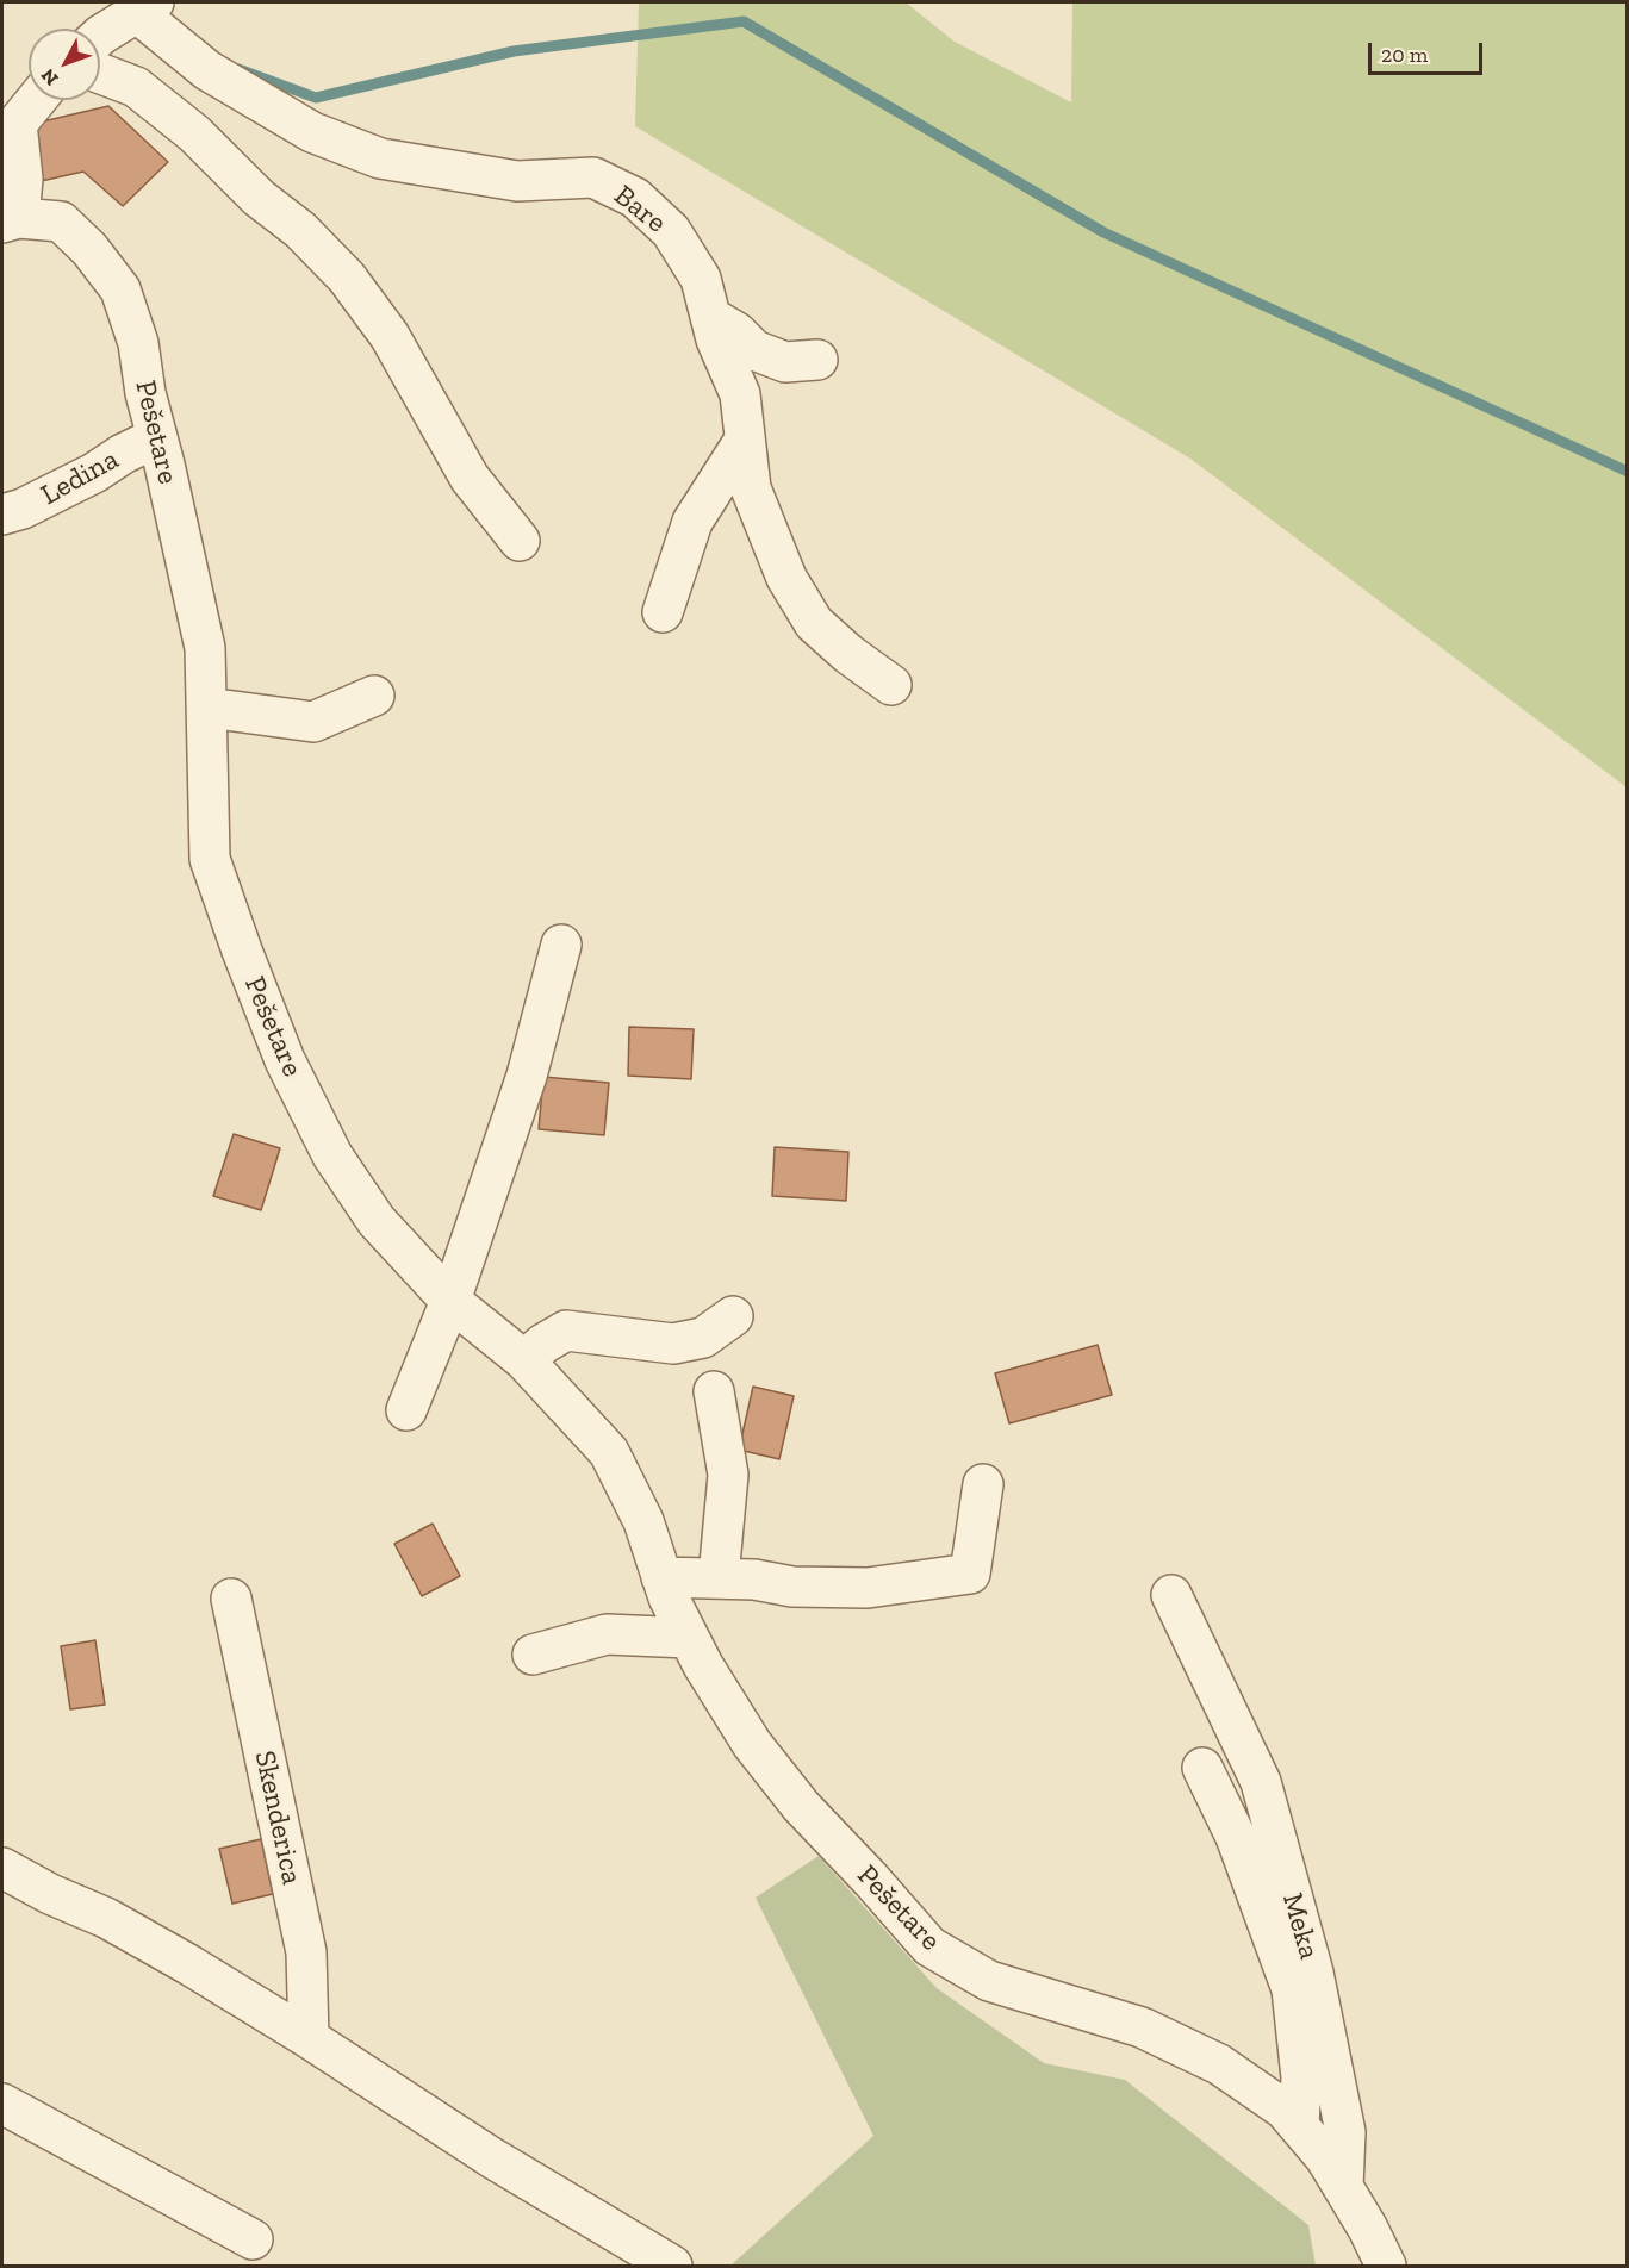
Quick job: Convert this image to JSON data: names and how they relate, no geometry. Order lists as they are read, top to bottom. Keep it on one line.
{"streets":{"street":["Bare","Pešetare","Ledina","Skenderica","Meka"]},"crossings":[["Pešetare","Ledina"],["Pešetare","Meka"]],"scale_bar":"20 m","north":"bottom left"}
